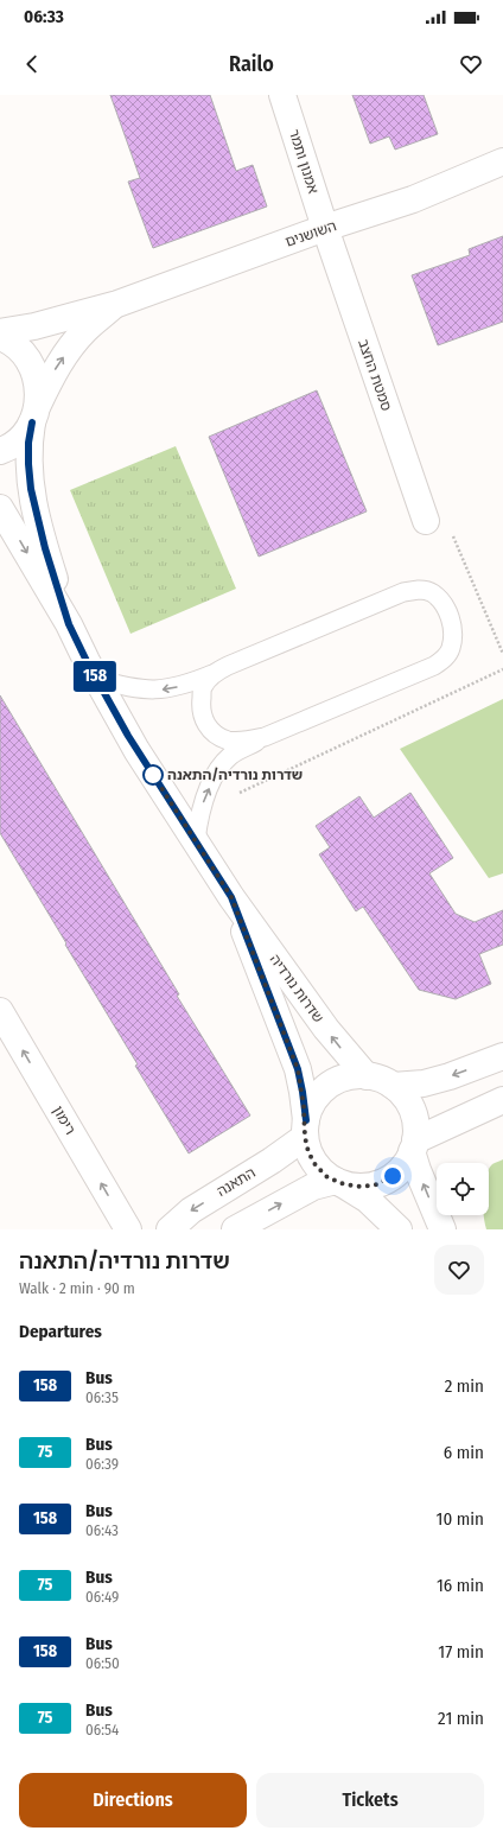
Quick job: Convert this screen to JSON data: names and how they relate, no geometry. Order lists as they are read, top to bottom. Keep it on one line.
{"streets":{"street":["אמנון ותמר","השושנים","סמטת החצב","שדרות נורדיה","רימון","התאנה"]},"crossings":[["אמנון ותמר","השושנים"],["אמנון ותמר","סמטת החצב"],["השושנים","סמטת החצב"],["השושנים","שדרות נורדיה"],["שדרות נורדיה","התאנה"]],"one_way":["רימון"],"places":["שדרות נורדיה/התאנה"],"lines":["bus line 158"],"page":{"status":"06:33","header":"Railo","on_map":"158","heading":[["שדרות נורדיה/התאנה","Walk · 2 min · 90 m"],"Departures"],"list":[{"mark":"158","name":"Bus","note":"06:35","value":"2 min"},{"mark":"75","name":"Bus","note":"06:39","value":"6 min"},{"mark":"158","name":"Bus","note":"06:43","value":"10 min"},{"mark":"75","name":"Bus","note":"06:49","value":"16 min"},{"mark":"158","name":"Bus","note":"06:50","value":"17 min"},{"mark":"75","name":"Bus","note":"06:54","value":"21 min"}],"buttons":["Directions","Tickets"]}}
